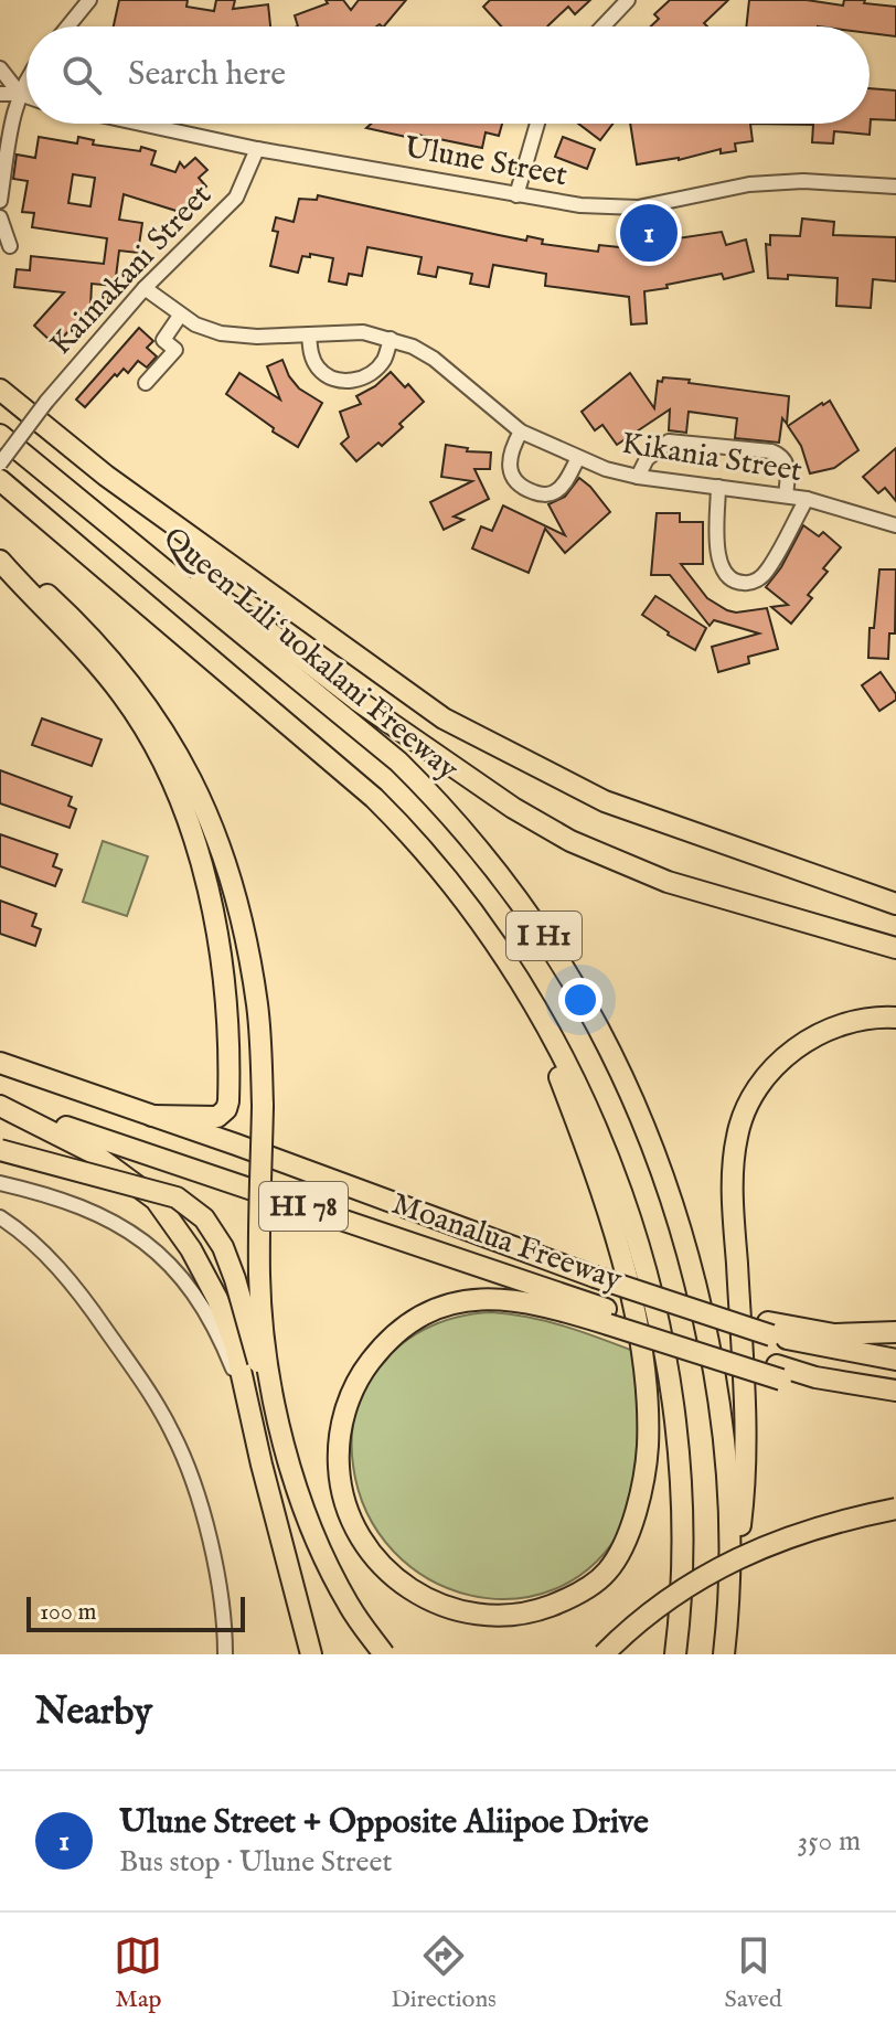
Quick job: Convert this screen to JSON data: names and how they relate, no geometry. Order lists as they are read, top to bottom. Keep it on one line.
{"streets":{"highway":["Queen Liliʻuokalani Freeway","I H1","HI 78","Moanalua Freeway"],"street":["Ulune Street","Kaimakani Street","Kikania Street"]},"crossings":[["Ulune Street","Kaimakani Street"],["Kaimakani Street","Kikania Street"]],"scale_bar":"100 m","page":{"search":"Search here","pins":"1","scale":"100 m","heading":"Nearby","list":[{"mark":"1","name":"Ulune Street + Opposite Aliipoe Drive","note":"Bus stop · Ulune Street","value":"350 m"}],"nav":["Map","Directions","Saved"]}}
